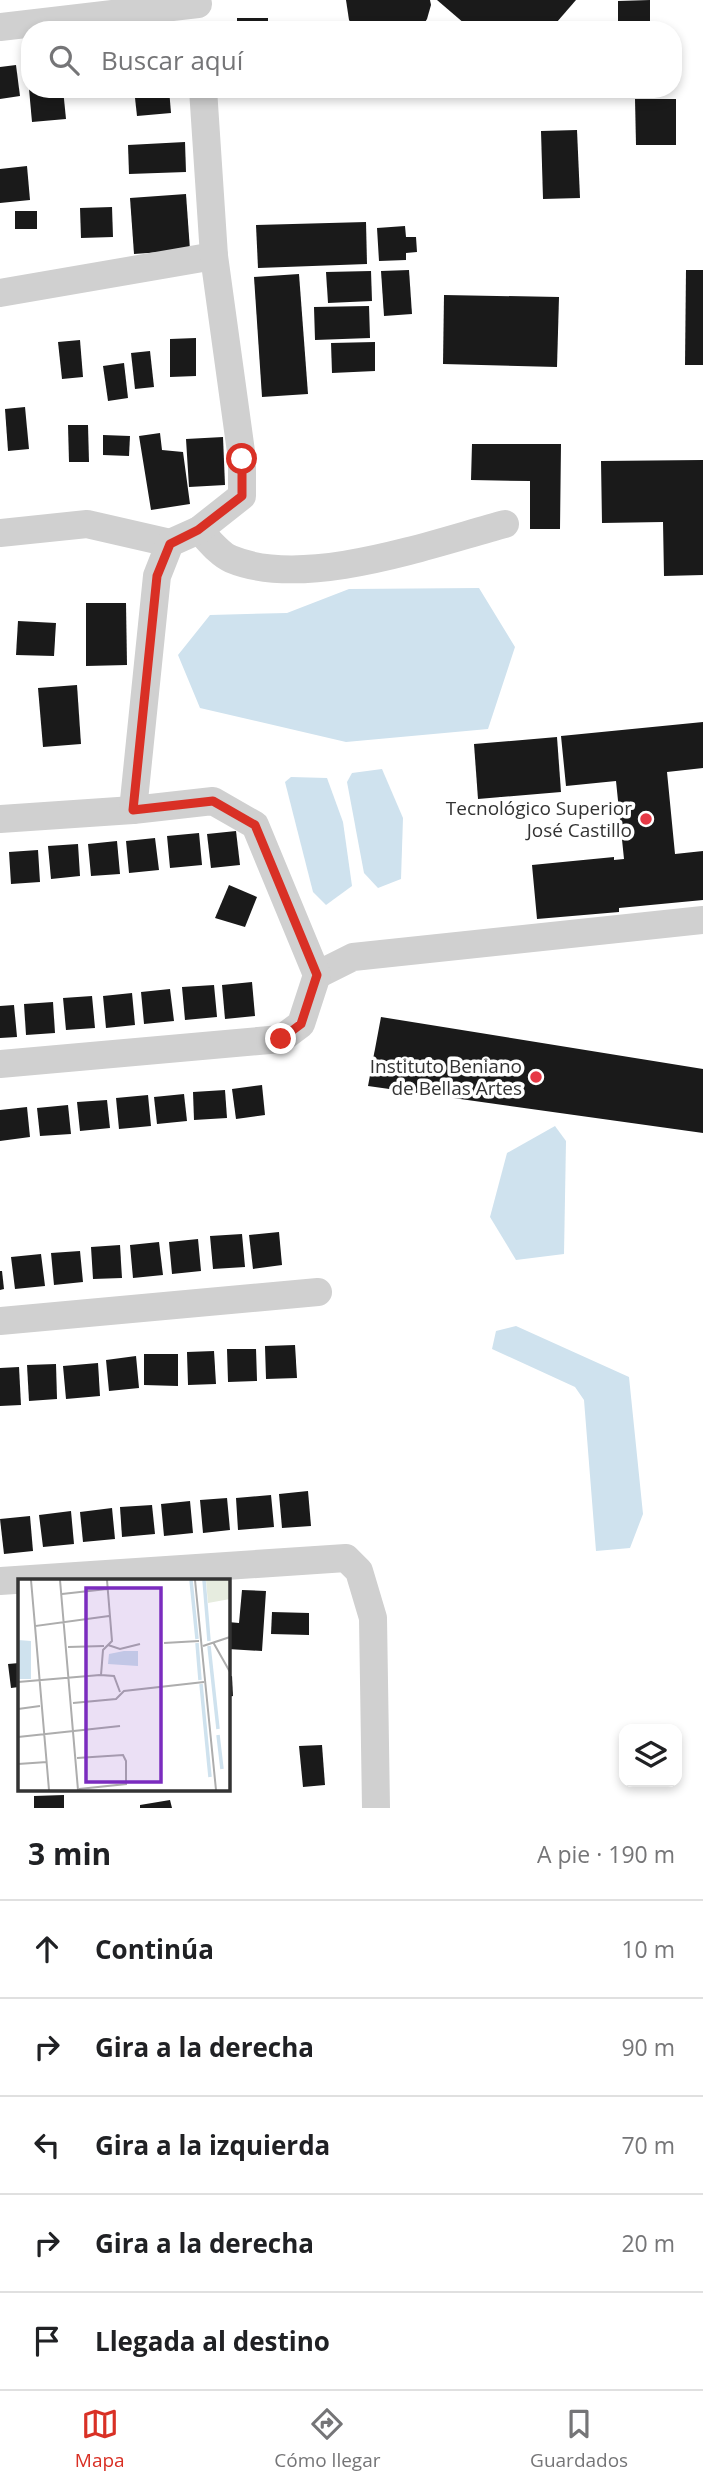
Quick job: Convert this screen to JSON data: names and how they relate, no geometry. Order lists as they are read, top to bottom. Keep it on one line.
{"places":["Tecnológico Superior José Castillo","Instituto Beniano de Bellas Artes"],"page":{"search":"Buscar aquí","heading":["3 min","A pie · 190 m"],"list":[["Continúa","10 m"],["Gira a la derecha","90 m"],["Gira a la izquierda","70 m"],["Gira a la derecha","20 m"],"Llegada al destino"],"nav":["Mapa","Cómo llegar","Guardados"]}}
